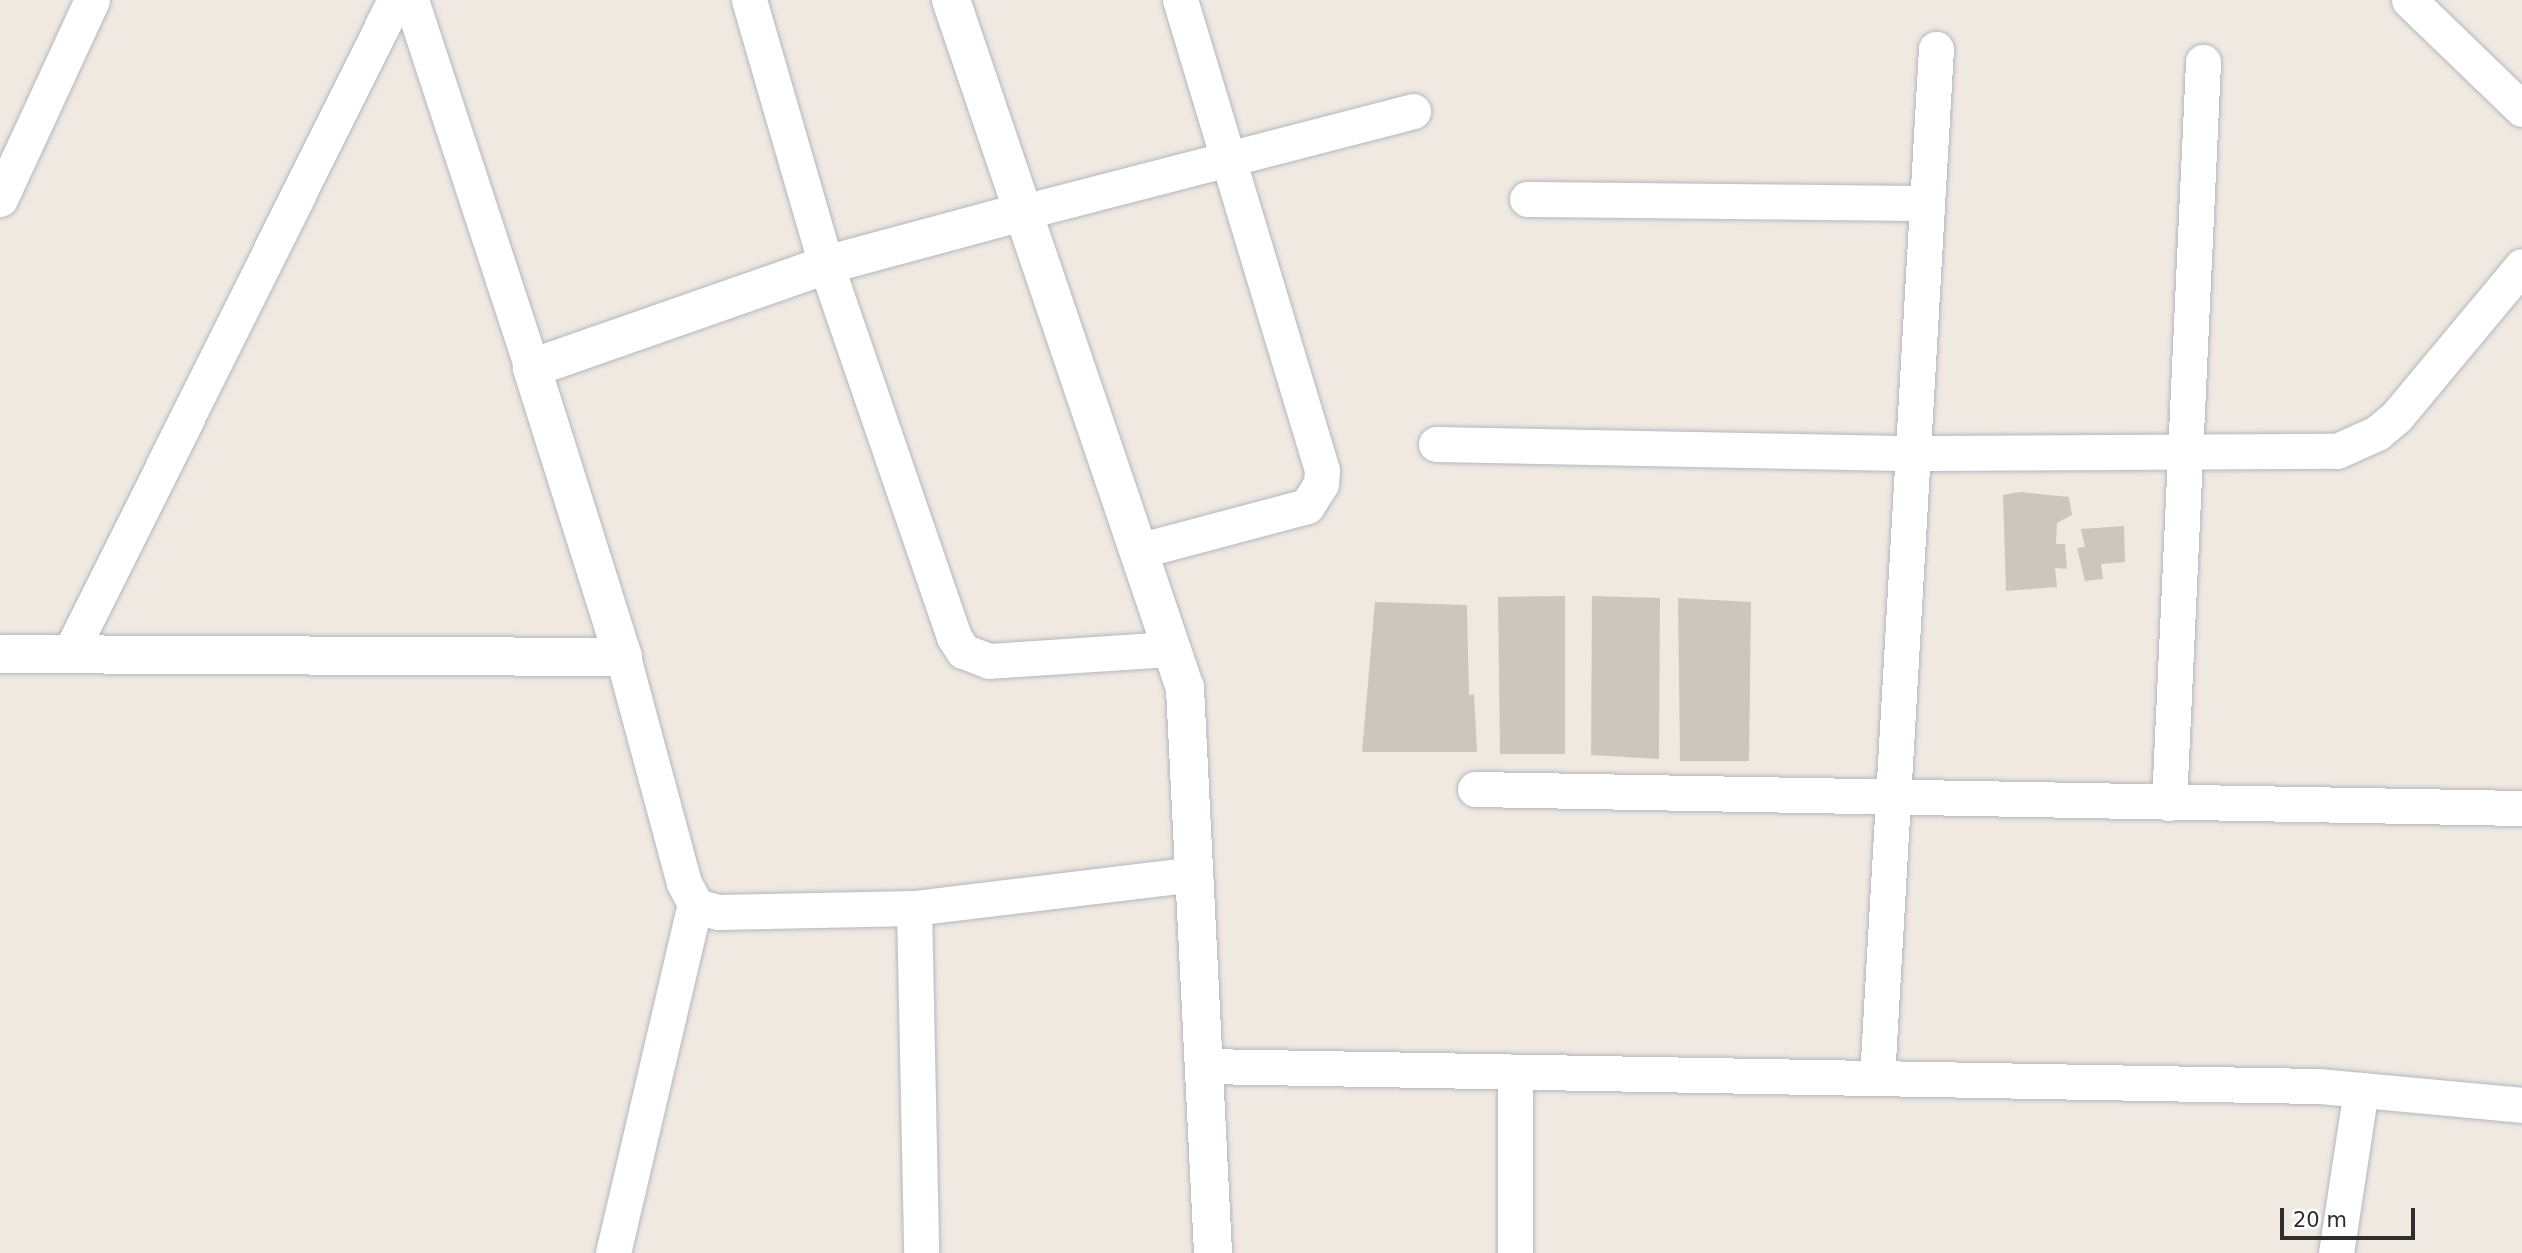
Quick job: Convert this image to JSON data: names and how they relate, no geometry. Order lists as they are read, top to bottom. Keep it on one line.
{"scale_bar":"20 m"}
